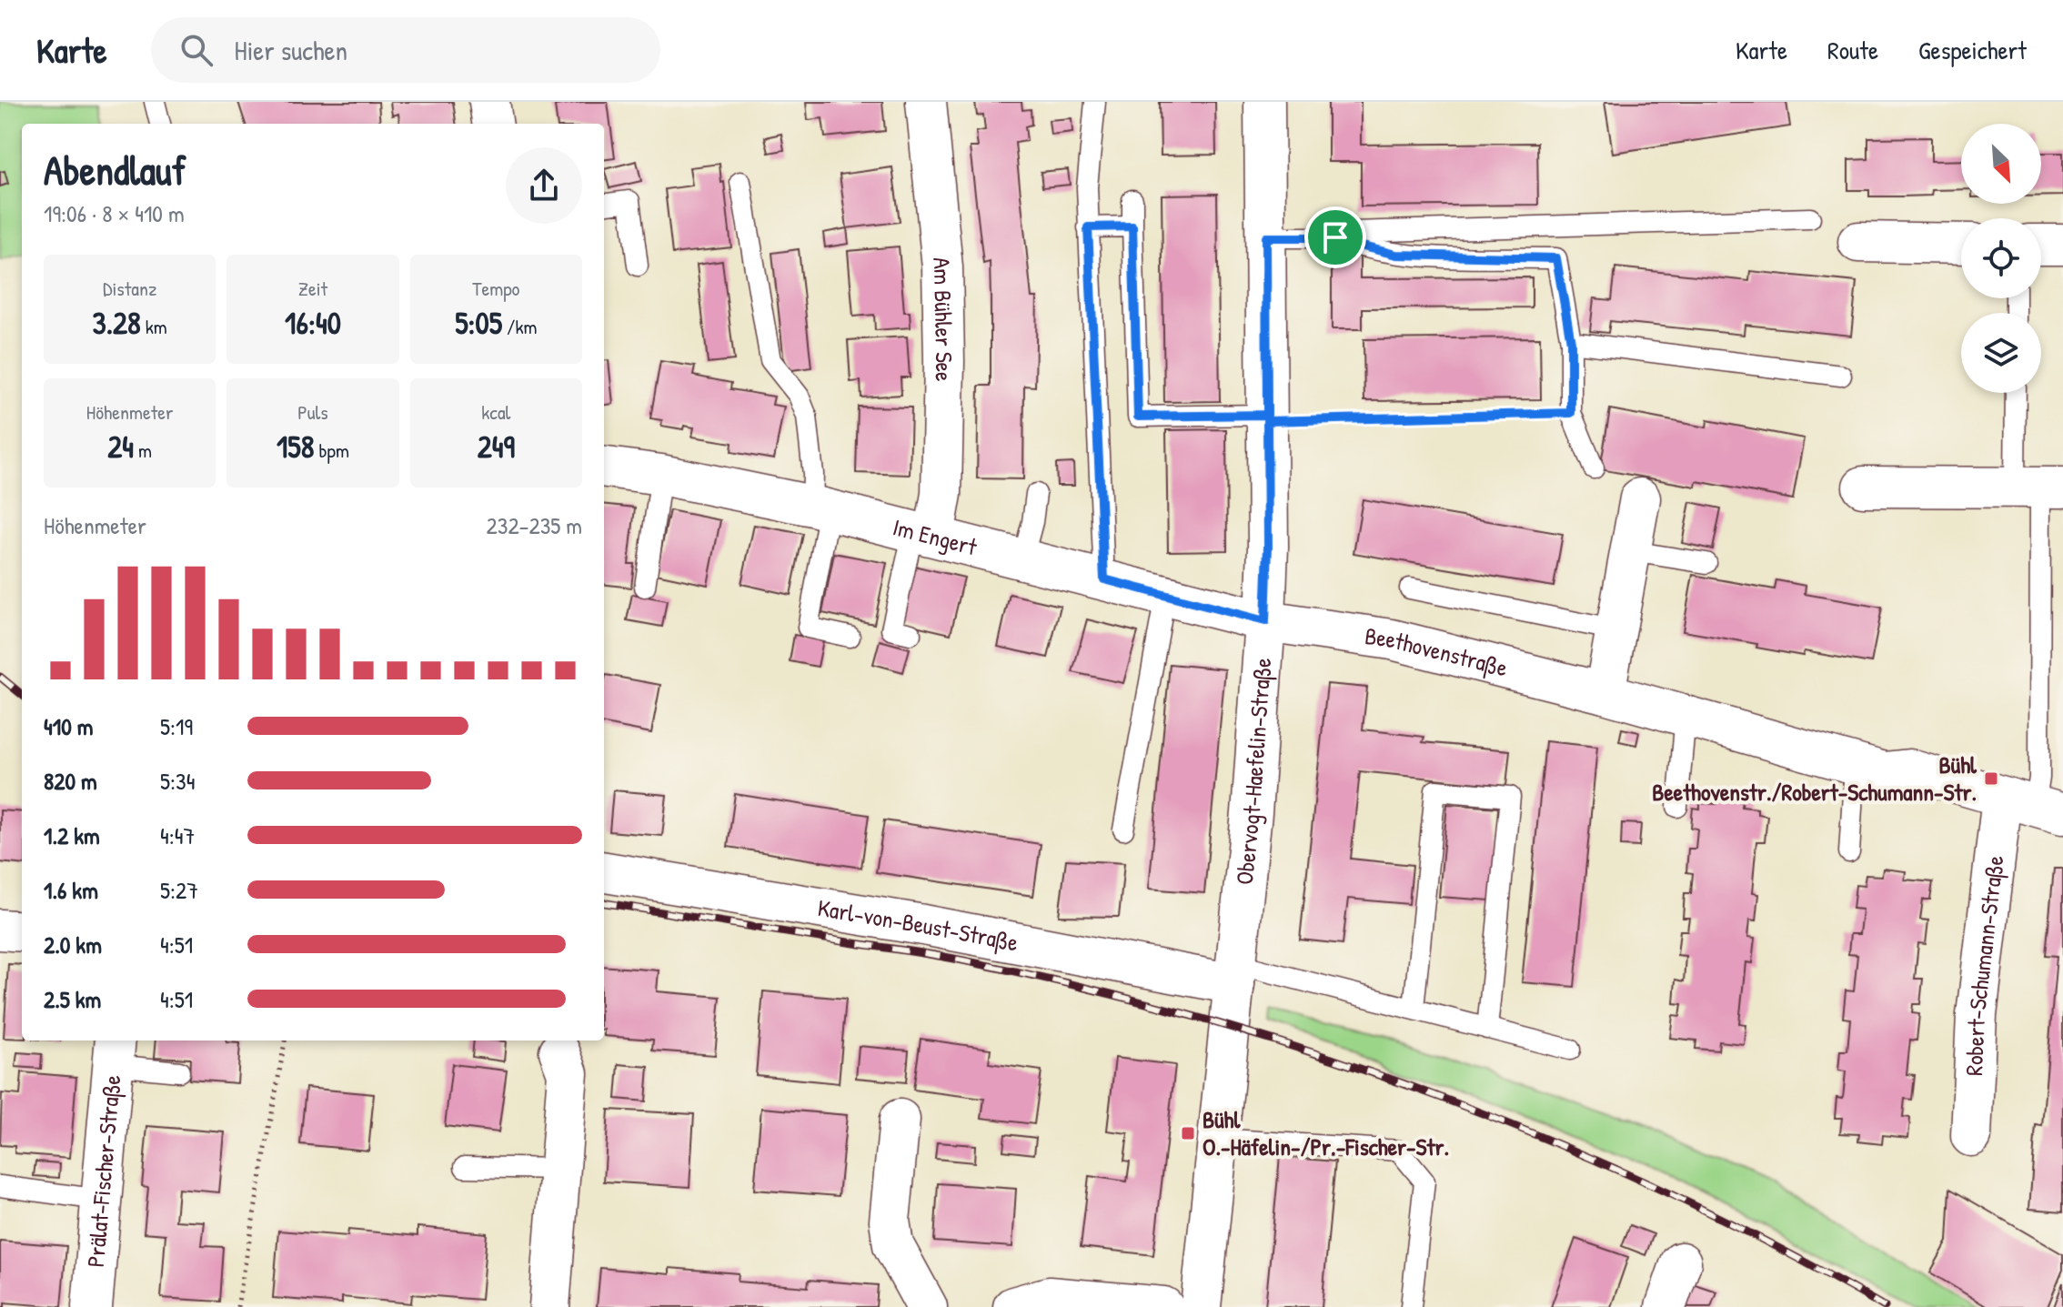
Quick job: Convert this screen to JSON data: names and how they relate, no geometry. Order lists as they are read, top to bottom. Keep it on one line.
{"streets":{"street":["Am Bühler See","Im Engert","Beethovenstraße","Obervogt-Haefelin-Straße","Karl-von-Beust-Straße","Robert-Schumann-Straße","Prälat-Fischer-Straße"]},"crossings":[["Am Bühler See","Im Engert"],["Im Engert","Beethovenstraße"],["Im Engert","Obervogt-Haefelin-Straße"],["Beethovenstraße","Obervogt-Haefelin-Straße"],["Beethovenstraße","Robert-Schumann-Straße"],["Obervogt-Haefelin-Straße","Karl-von-Beust-Straße"]],"places":{"transit":["Bühl Beethovenstr./Robert-Schumann-Str.","Bühl O.-Häfelin-/Pr.-Fischer-Str."]},"north":"bottom right","page":{"header":"Karte","search":"Hier suchen","nav":["Karte","Route","Gespeichert"],"heading":["Abendlauf","19:06 · 8 × 410 m"],"stats":[["Distanz","3.28 km"],["Zeit","16:40"],["Tempo","5:05 /km"],["Höhenmeter","24 m"],["Puls","158 bpm"],["kcal","249"]],"chart":["Höhenmeter","232–235 m"],"list":[{"name":"410 m","note":"5:19"},{"name":"820 m","note":"5:34"},{"name":"1.2 km","note":"4:47"},{"name":"1.6 km","note":"5:27"},{"name":"2.0 km","note":"4:51"},{"name":"2.5 km","note":"4:51"}]}}
